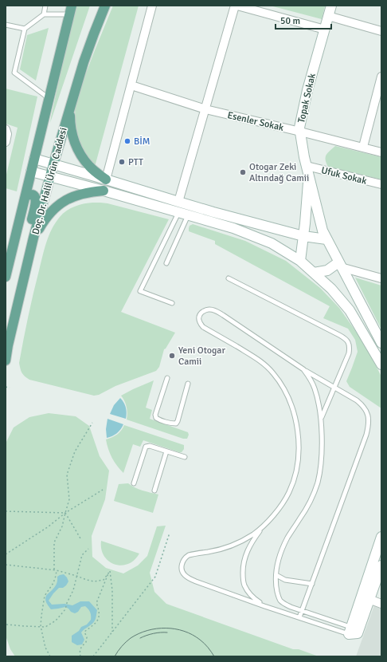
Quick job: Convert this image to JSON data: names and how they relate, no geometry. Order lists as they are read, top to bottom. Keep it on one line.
{"streets":{"main road":["Doç. Dr. Halil Ürün Caddesi"],"street":["Topak Sokak","Esenler Sokak","Ufuk Sokak"]},"crossings":[["Topak Sokak","Esenler Sokak"],["Topak Sokak","Ufuk Sokak"]],"places":["BİM","PTT","Otogar Zeki Altındağ Camii","Yeni Otogar Camii"],"scale_bar":"50 m"}
